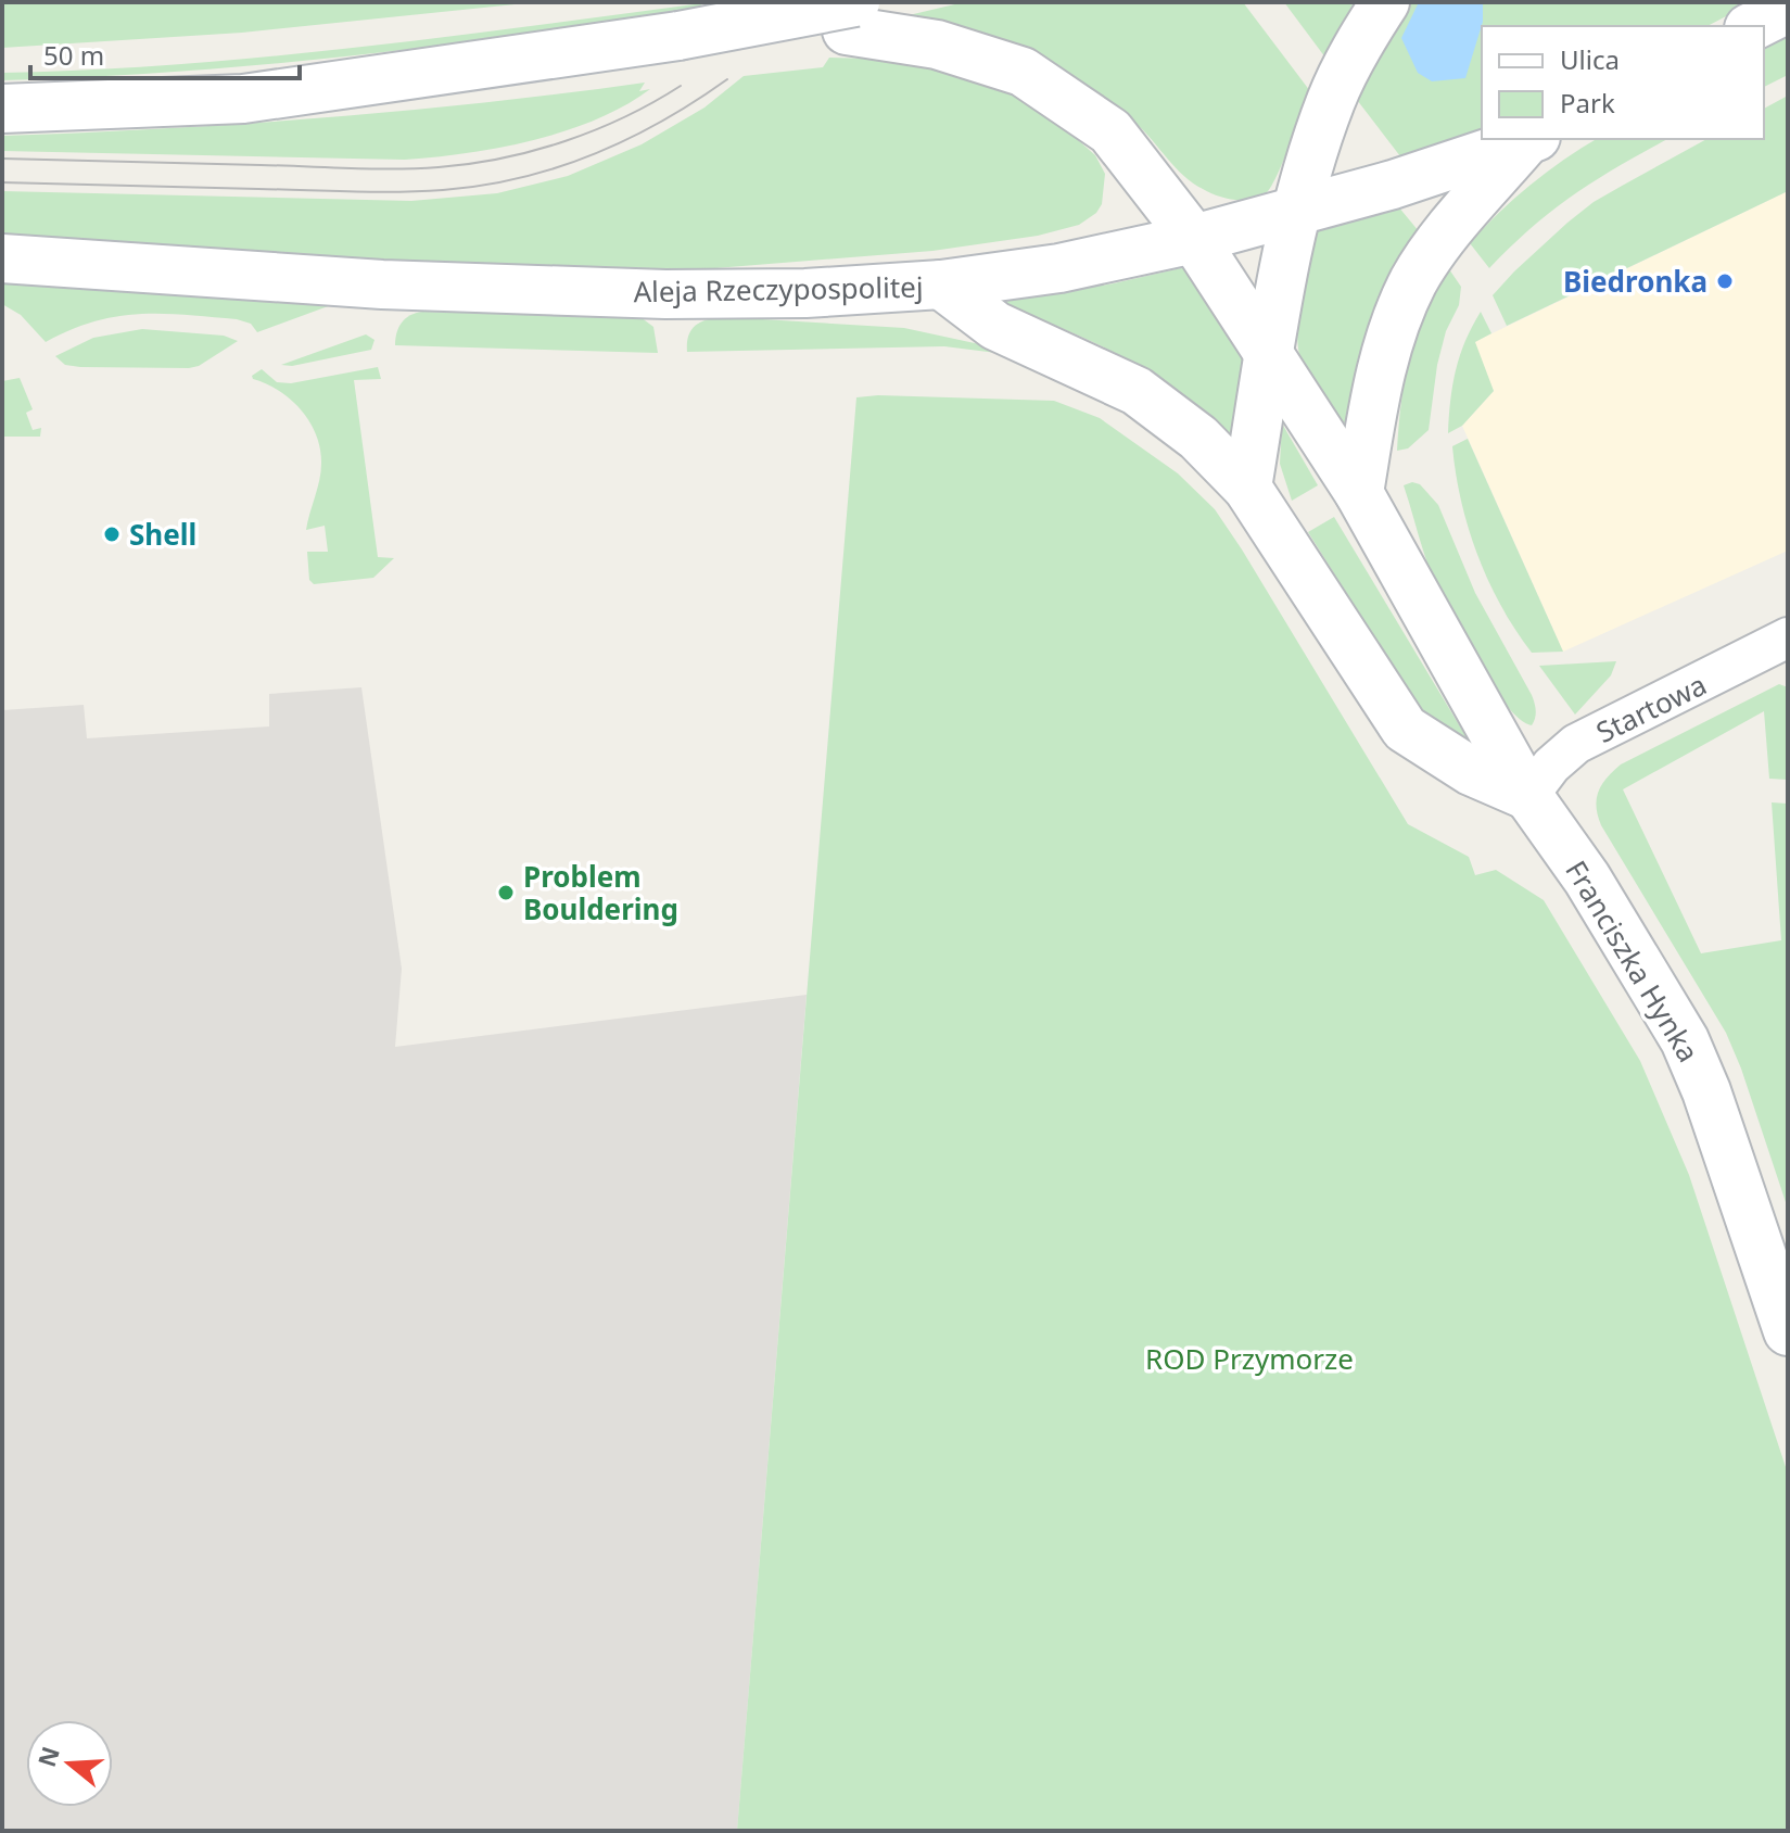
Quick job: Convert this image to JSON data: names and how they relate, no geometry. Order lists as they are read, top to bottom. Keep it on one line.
{"streets":{"street":["Aleja Rzeczypospolitej","Startowa","Franciszka Hynka"]},"crossings":[["Aleja Rzeczypospolitej","Franciszka Hynka"],["Startowa","Franciszka Hynka"]],"parks":["ROD Przymorze"],"places":["Biedronka","Shell","Problem Bouldering"],"legend":["Ulica","Park"],"scale_bar":"50 m","north":"left"}
